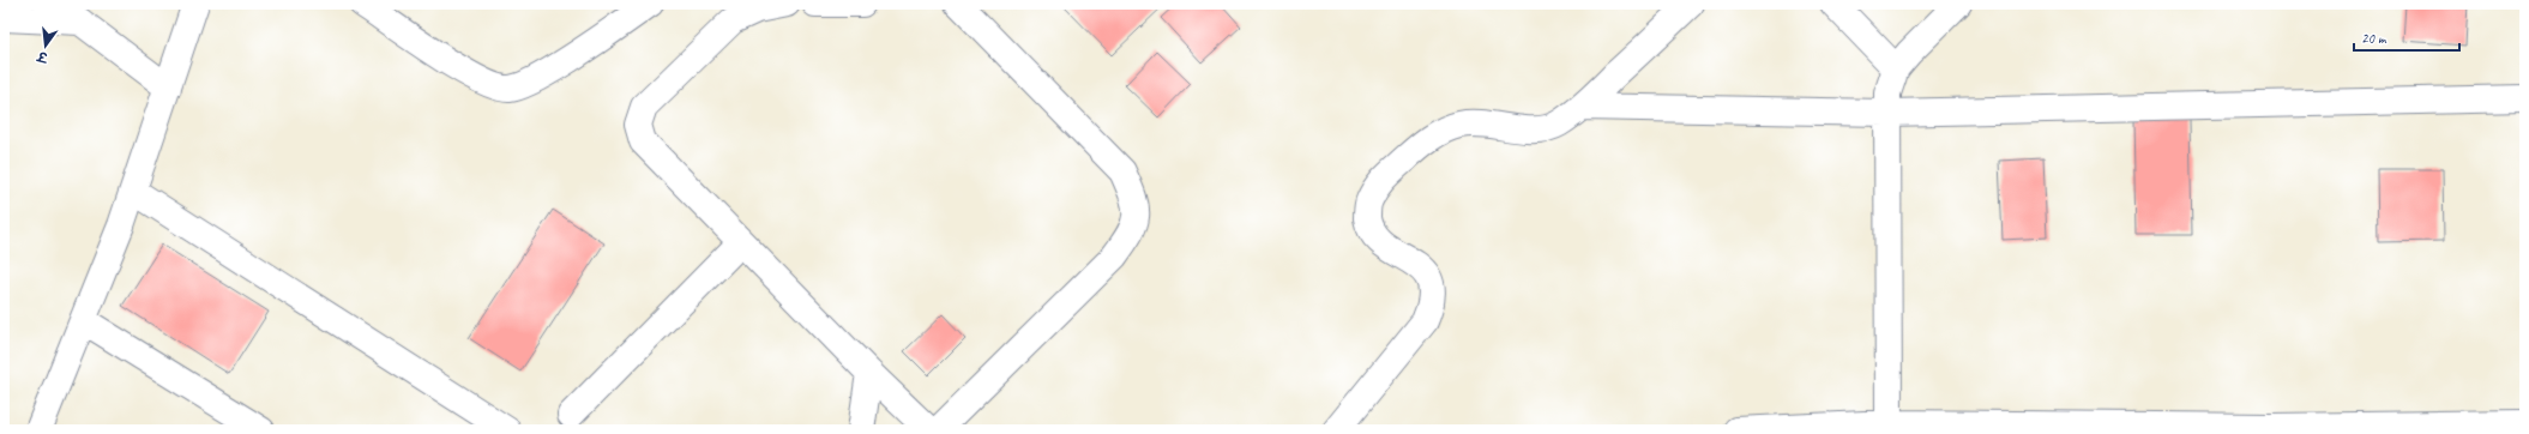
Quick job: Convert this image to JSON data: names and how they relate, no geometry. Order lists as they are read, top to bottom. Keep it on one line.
{"scale_bar":"20 m","north":"bottom"}
